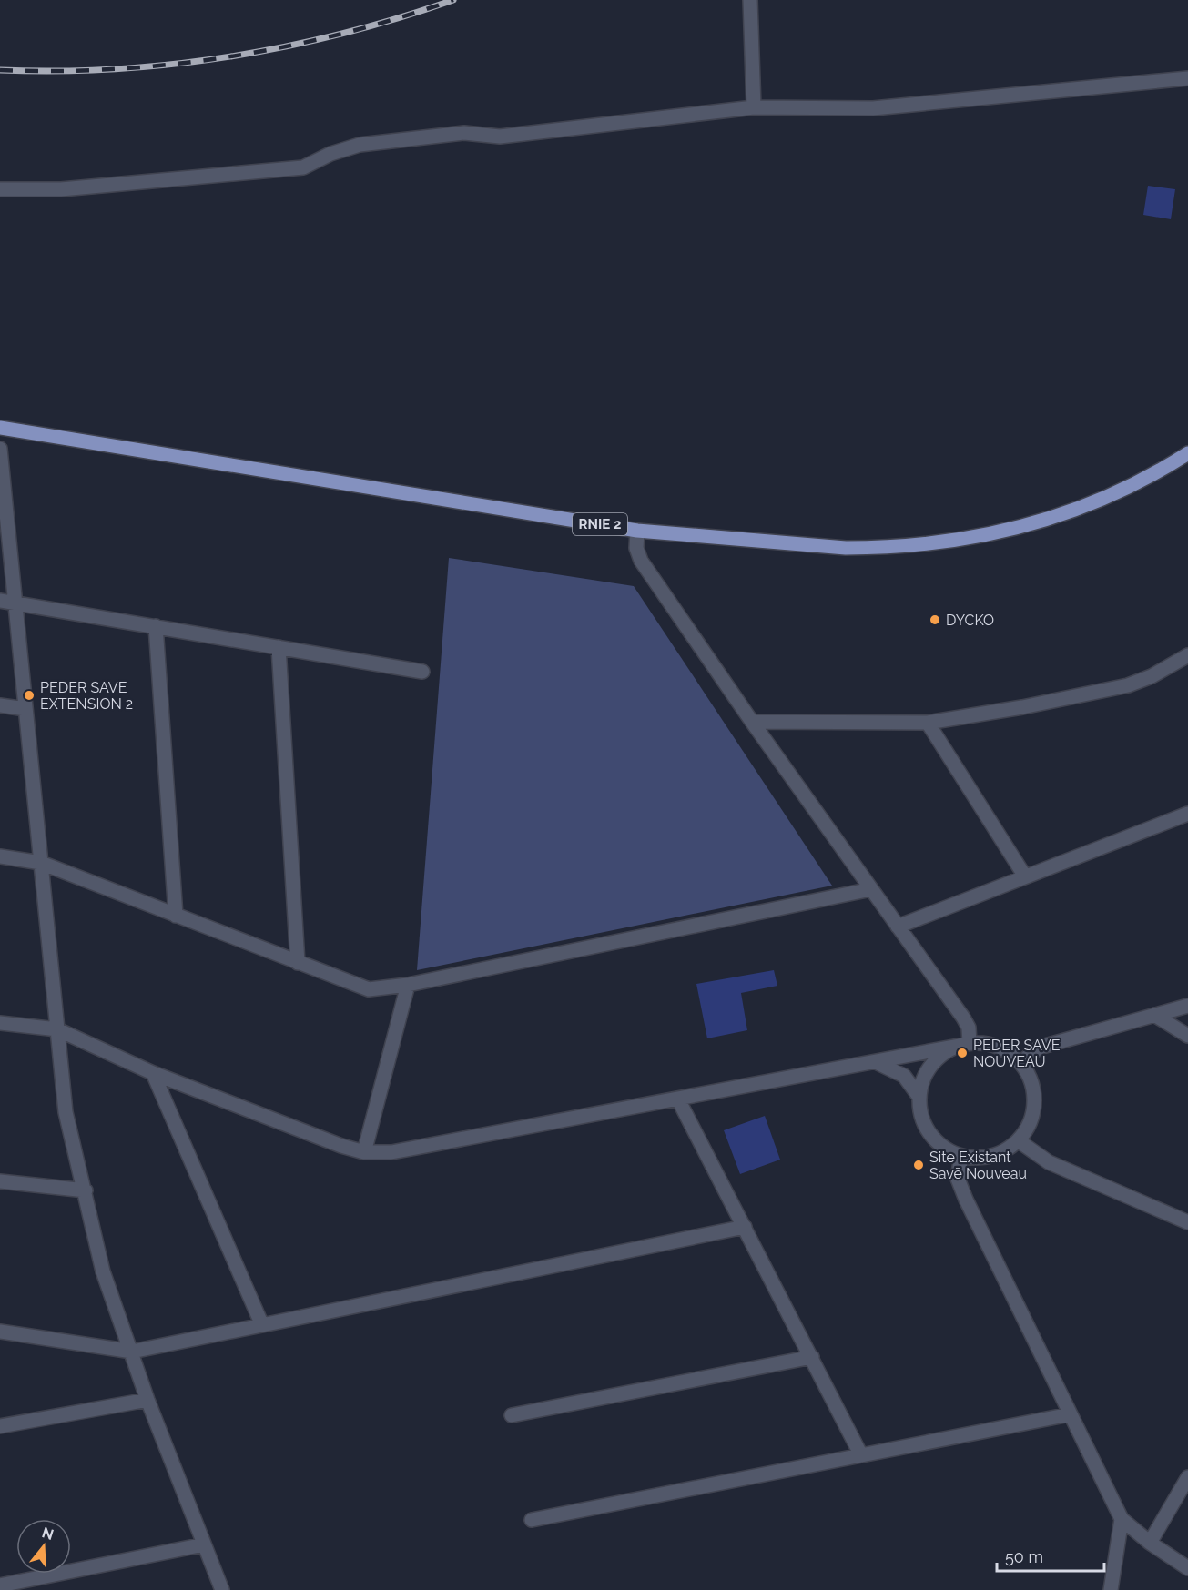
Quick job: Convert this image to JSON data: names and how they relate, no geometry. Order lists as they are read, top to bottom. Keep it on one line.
{"streets":{"main road":["RNIE 2"]},"places":["DYCKO","PEDER SAVE EXTENSION 2","PEDER SAVE NOUVEAU","Site Existant Savē Nouveau"],"scale_bar":"50 m","north":"top"}
